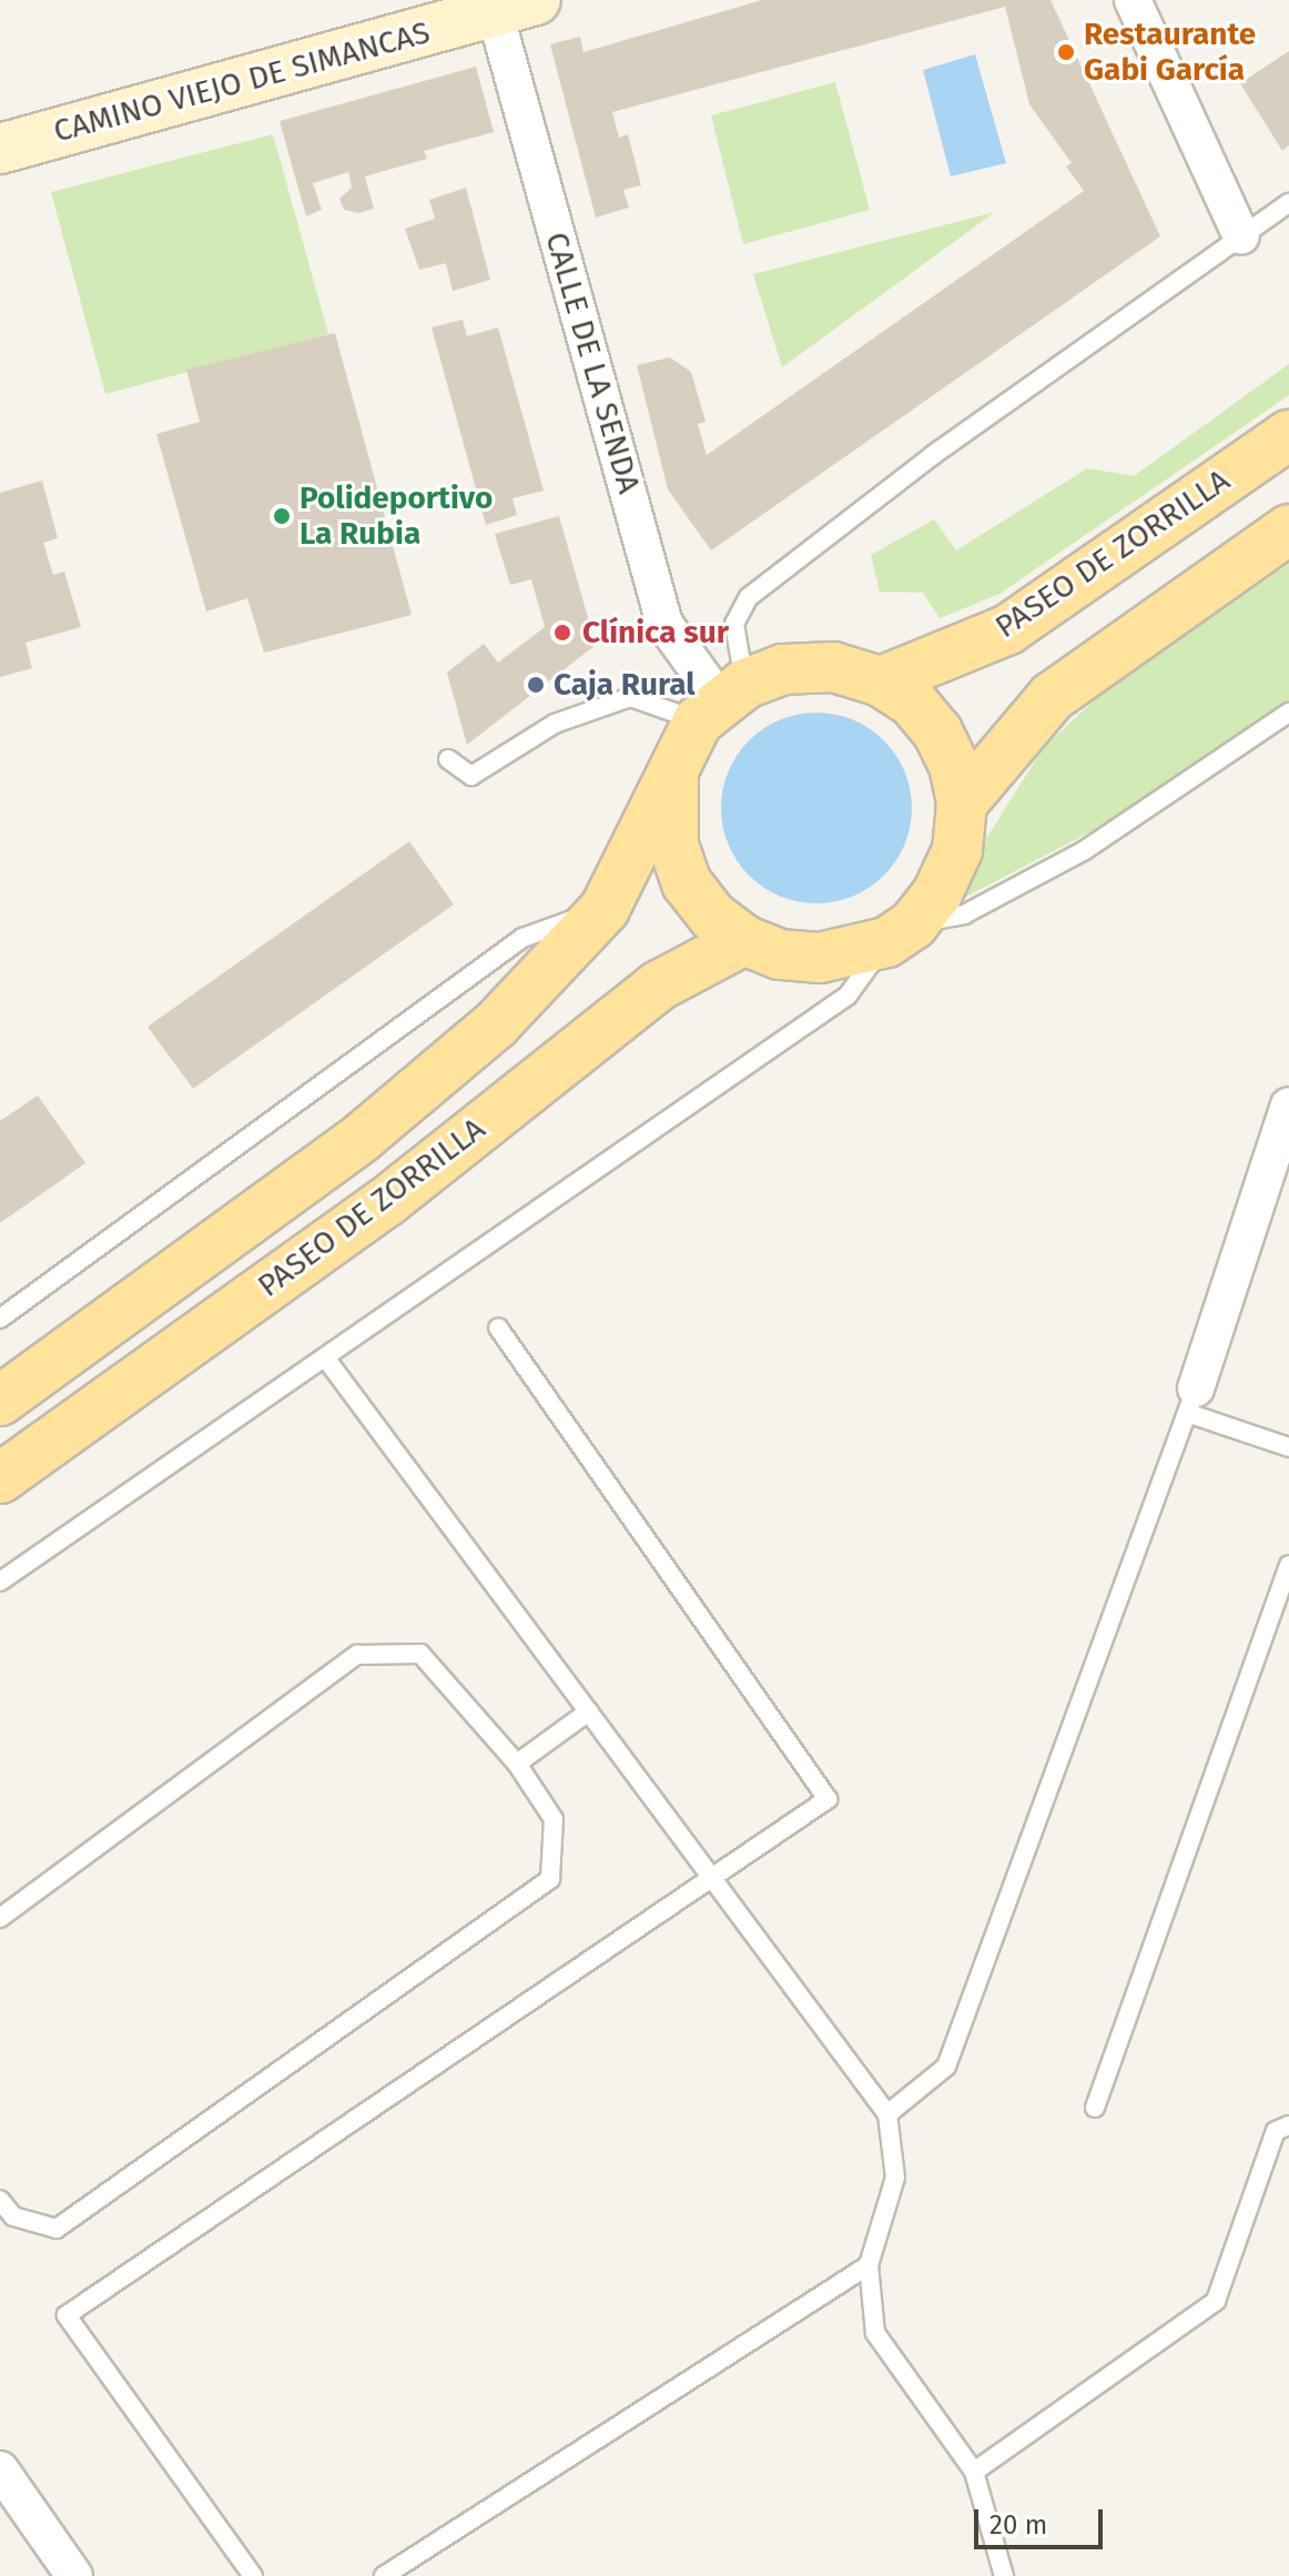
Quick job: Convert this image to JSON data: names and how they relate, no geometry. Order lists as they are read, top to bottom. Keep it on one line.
{"streets":{"main road":["CAMINO VIEJO DE SIMANCAS","PASEO DE ZORRILLA"],"street":["CALLE DE LA SENDA"]},"crossings":[["CAMINO VIEJO DE SIMANCAS","CALLE DE LA SENDA"],["CALLE DE LA SENDA","PASEO DE ZORRILLA"]],"places":["Restaurante Gabi García","Polideportivo La Rubia","Clínica sur","Caja Rural"],"scale_bar":"20 m"}
